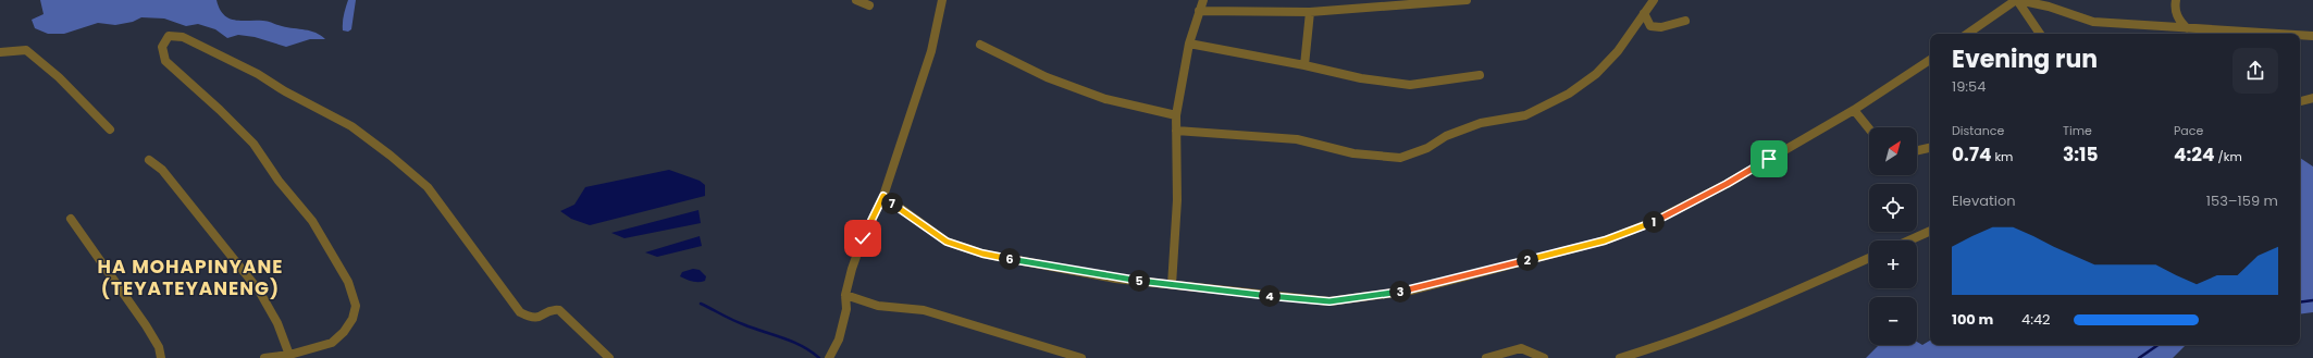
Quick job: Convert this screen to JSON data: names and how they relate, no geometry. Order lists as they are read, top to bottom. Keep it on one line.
{"districts":["HA MOHAPINYANE (TEYATEYANENG)"],"north":"top right","page":{"heading":["Evening run","19:54"],"stats":[["Distance","0.74 km"],["Time","3:15"],["Pace","4:24 /km"]],"map_buttons":["+","−"],"chart":["Elevation","153–159 m"],"pins":["7","1","6","2","5","3","4"],"list":[{"name":"100 m","note":"4:42"}]}}
